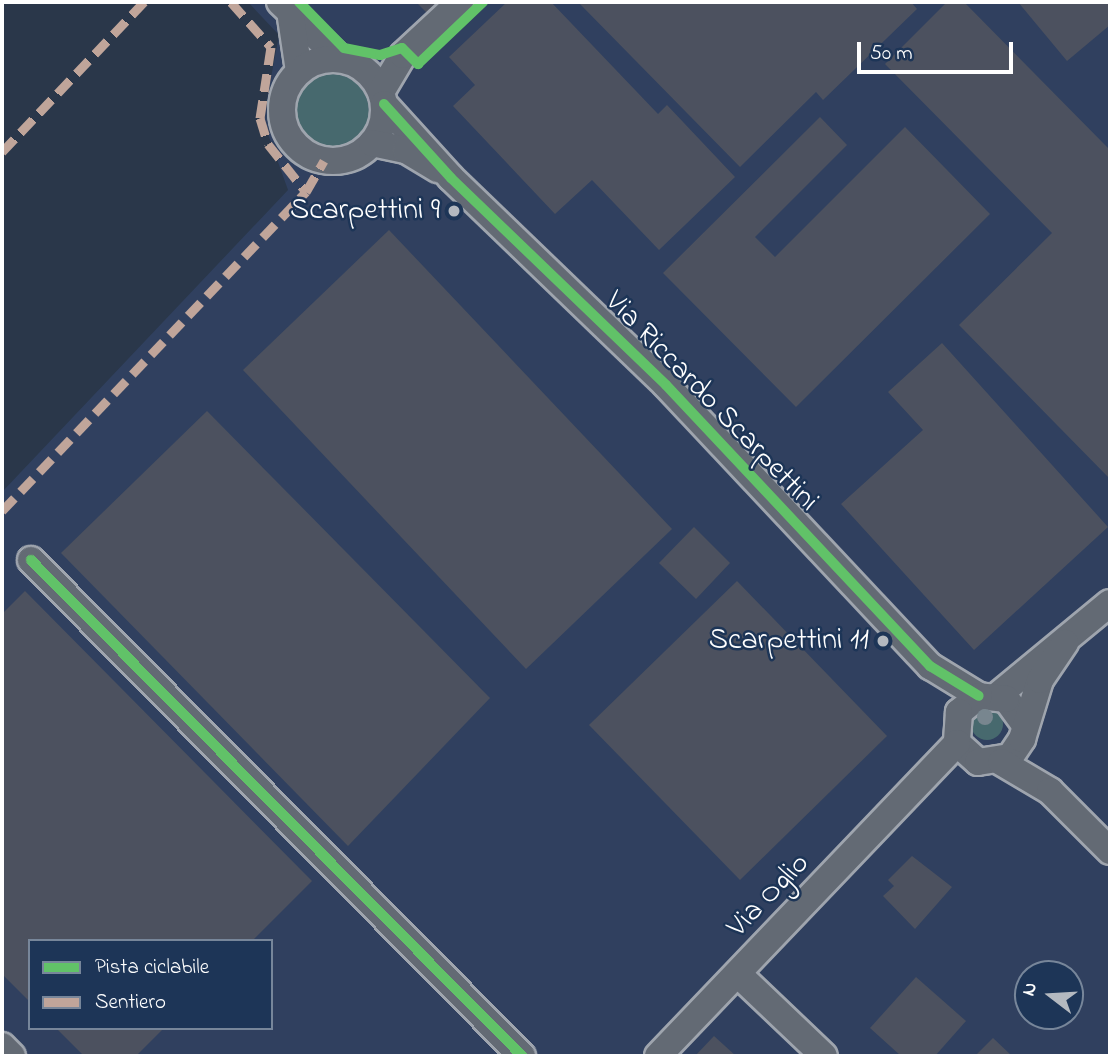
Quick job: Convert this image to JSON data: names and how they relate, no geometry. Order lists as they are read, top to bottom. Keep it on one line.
{"streets":{"street":["Via Riccardo Scarpettini","Via Oglio"]},"crossings":[["Via Riccardo Scarpettini","Via Oglio"]],"places":["Scarpettini 9","Scarpettini 11"],"legend":["Pista ciclabile","Sentiero"],"scale_bar":"50 m","north":"left"}
